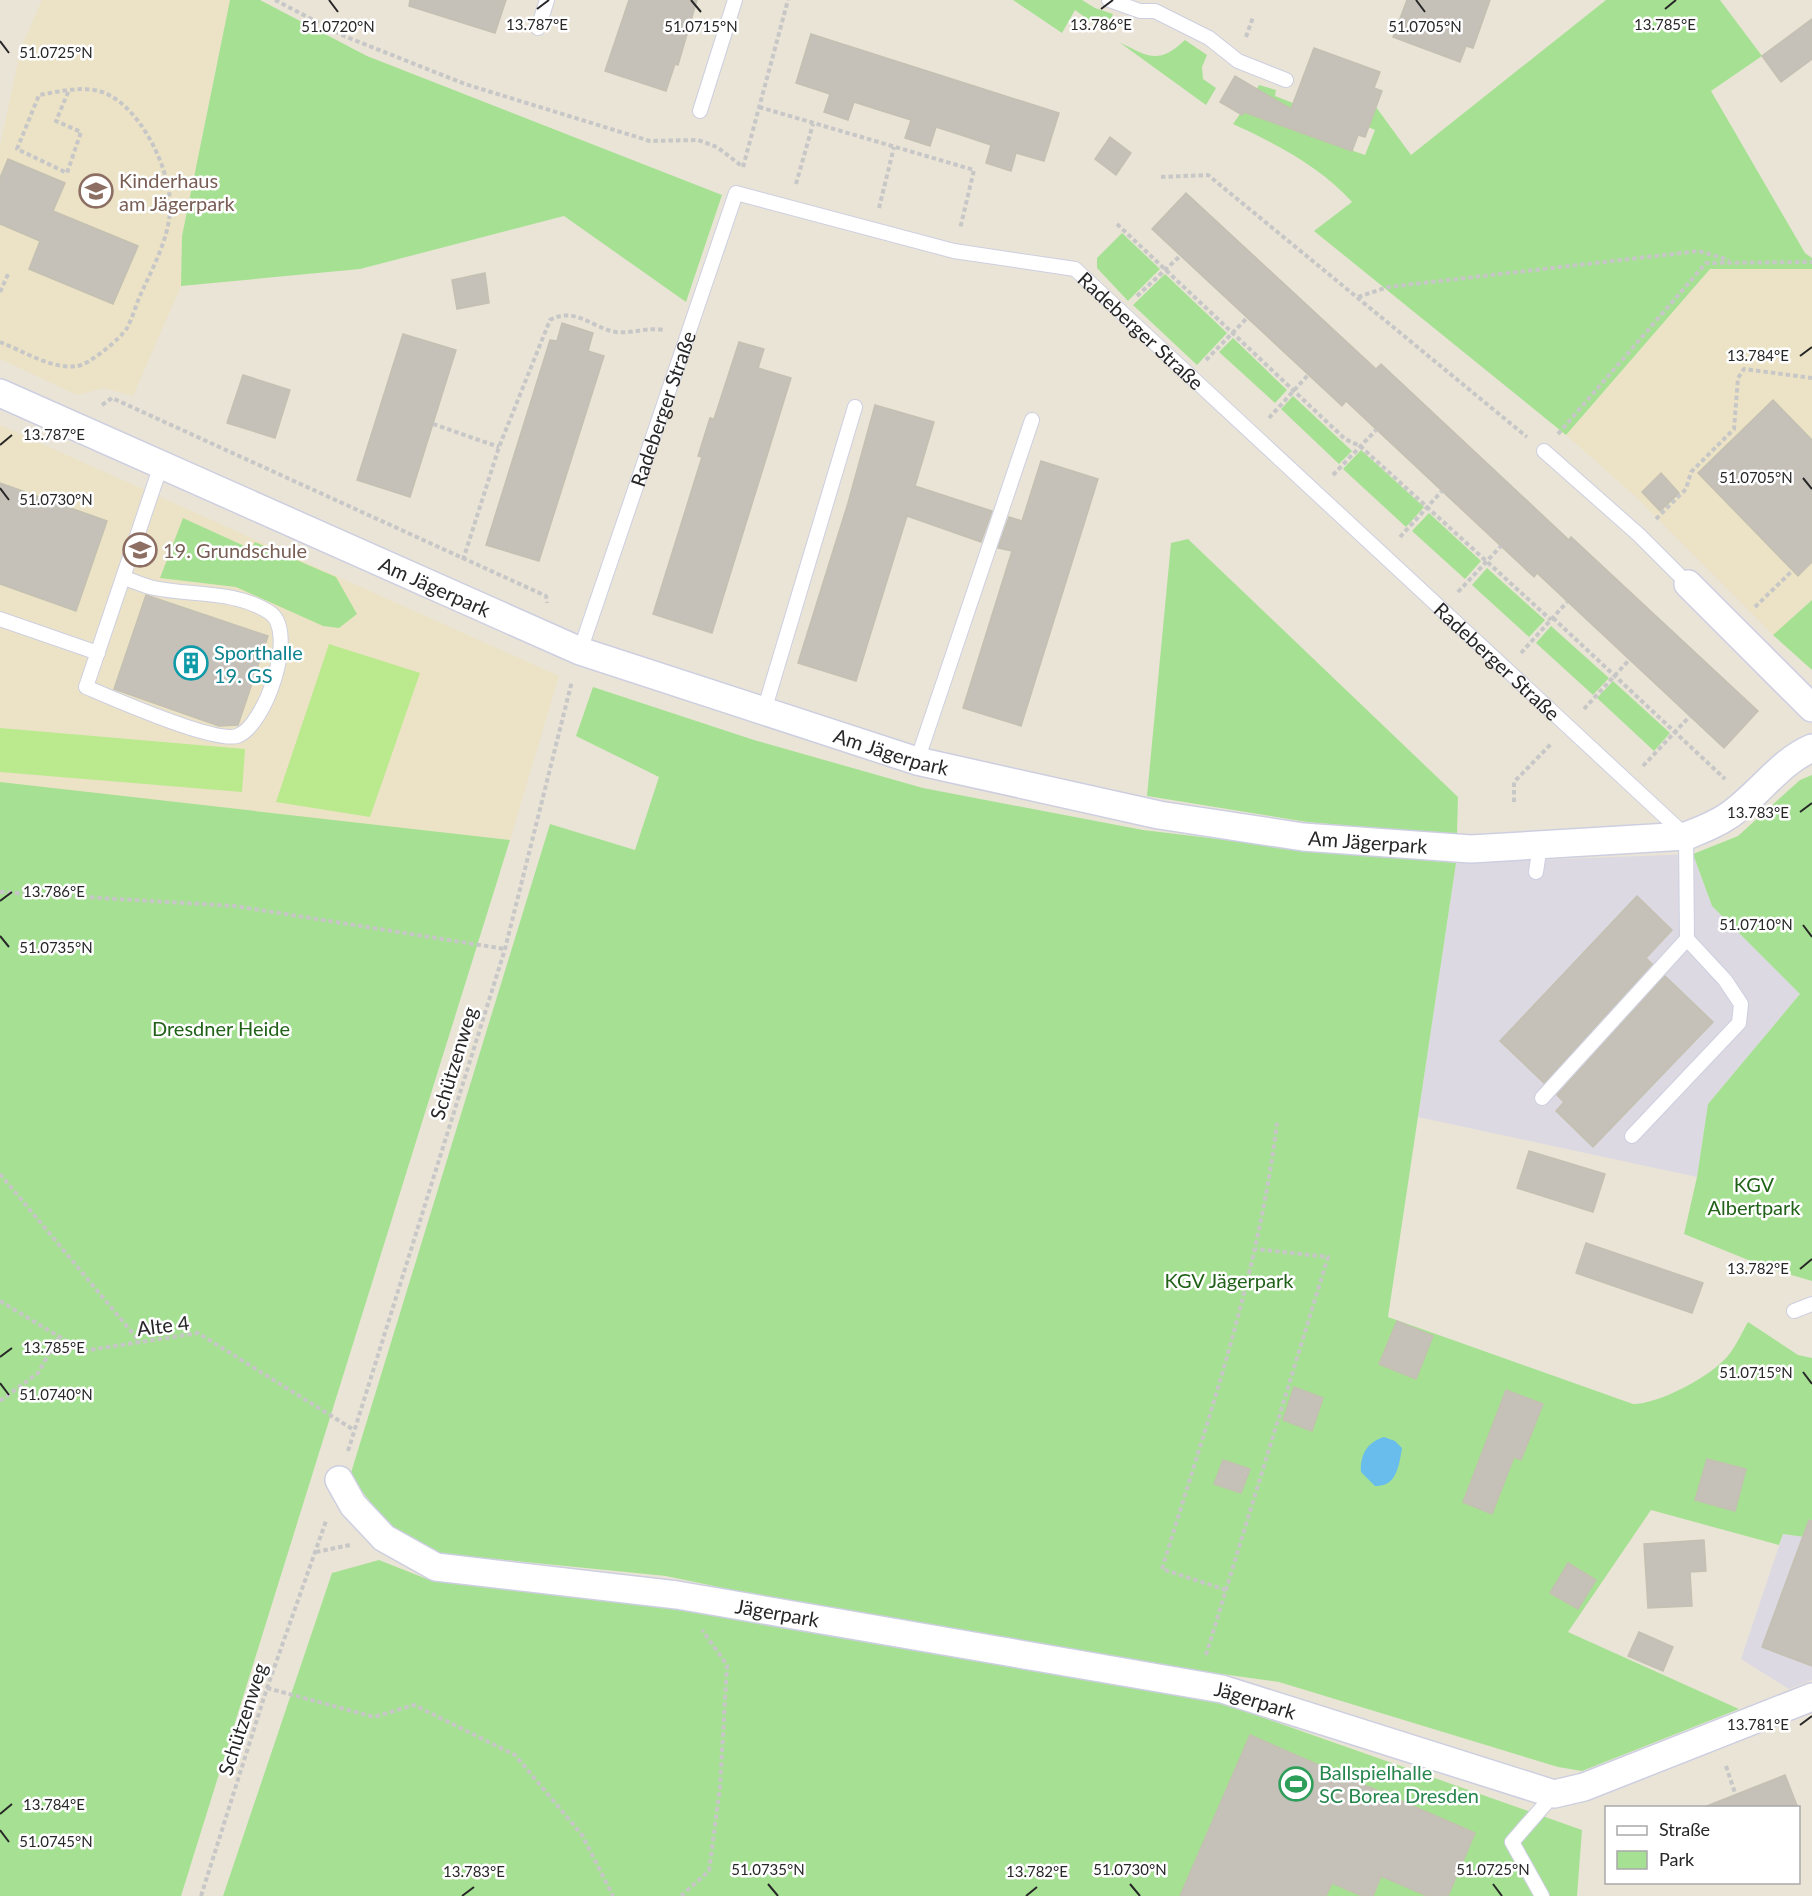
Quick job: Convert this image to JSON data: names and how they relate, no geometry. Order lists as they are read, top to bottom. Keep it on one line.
{"streets":{"street":["Am Jägerpark","Jägerpark"],"lane":["Radeberger Straße"],"path":["Schützenweg","Alte 4"]},"crossings":[["Radeberger Straße","Am Jägerpark"],["Radeberger Straße","Schützenweg"],["Am Jägerpark","Schützenweg"],["Schützenweg","Alte 4"],["Schützenweg","Jägerpark"]],"parks":["Dresdner Heide","KGV Albertpark","KGV Jägerpark"],"places":{"school or university":["Kinderhaus am Jägerpark","19. Grundschule"],"building":["Sporthalle 19. GS"],"sports":["Ballspielhalle SC Borea Dresden"]},"legend":["Straße","Park"],"coordinates":["13.787°E","13.786°E","13.785°E","51.0705°N","51.0720°N","51.0715°N","51.0725°N","13.784°E","51.0730°N","13.783°E","51.0710°N","51.0735°N","13.782°E","51.0740°N","13.781°E","51.0745°N"]}
